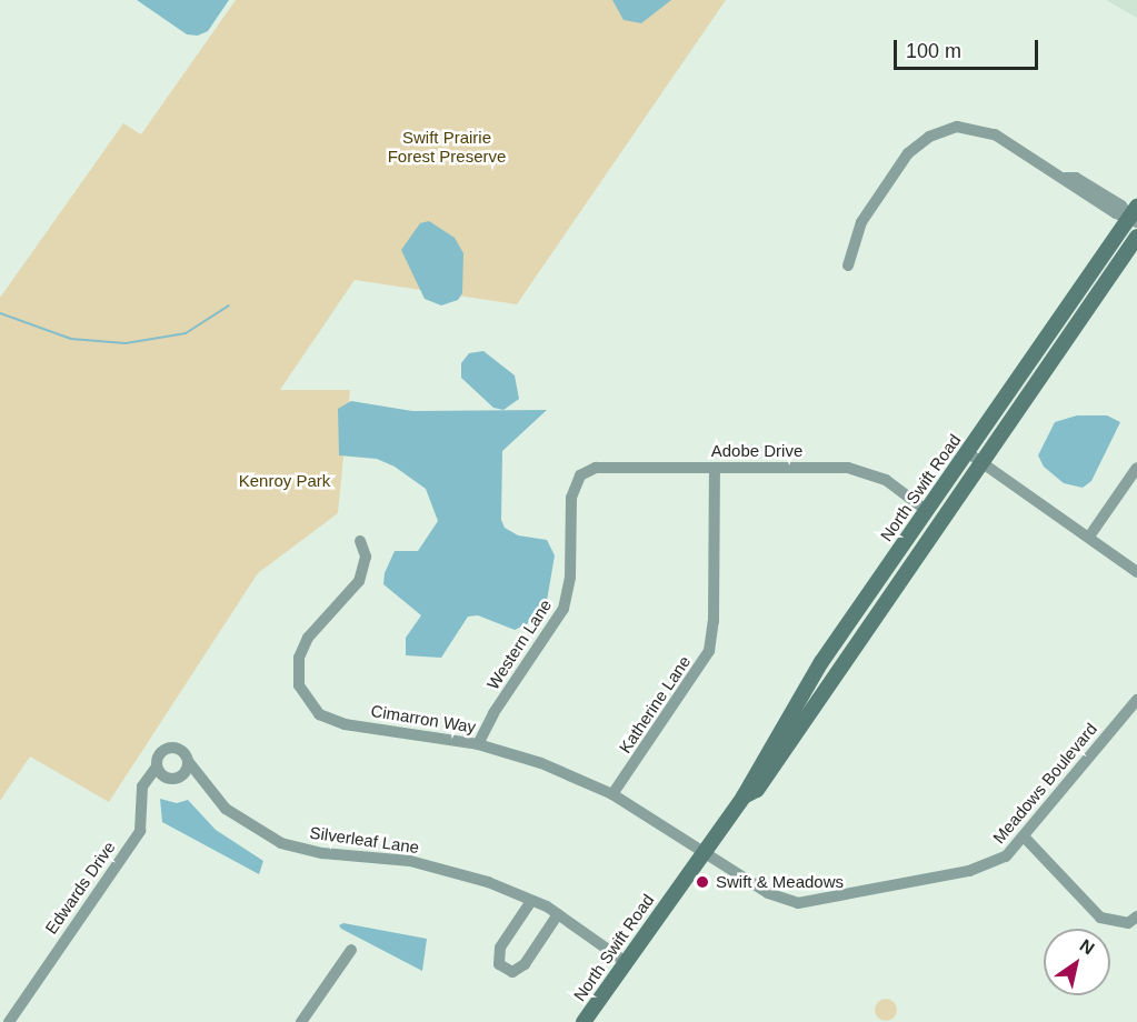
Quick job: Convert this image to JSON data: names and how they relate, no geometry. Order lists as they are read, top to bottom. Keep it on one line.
{"streets":{"street":["Adobe Drive","North Swift Road","Western Lane","Katherine Lane","Cimarron Way","Meadows Boulevard","Silverleaf Lane","Edwards Drive"]},"crossings":[["Adobe Drive","North Swift Road"],["Adobe Drive","Western Lane"],["Adobe Drive","Katherine Lane"],["North Swift Road","Cimarron Way"],["North Swift Road","Meadows Boulevard"],["North Swift Road","Silverleaf Lane"],["Western Lane","Cimarron Way"],["Katherine Lane","Cimarron Way"],["Cimarron Way","Meadows Boulevard"],["Silverleaf Lane","Edwards Drive"]],"parks":["Swift Prairie Forest Preserve","Kenroy Park"],"places":["Swift & Meadows"],"scale_bar":"100 m","north":"top right"}
